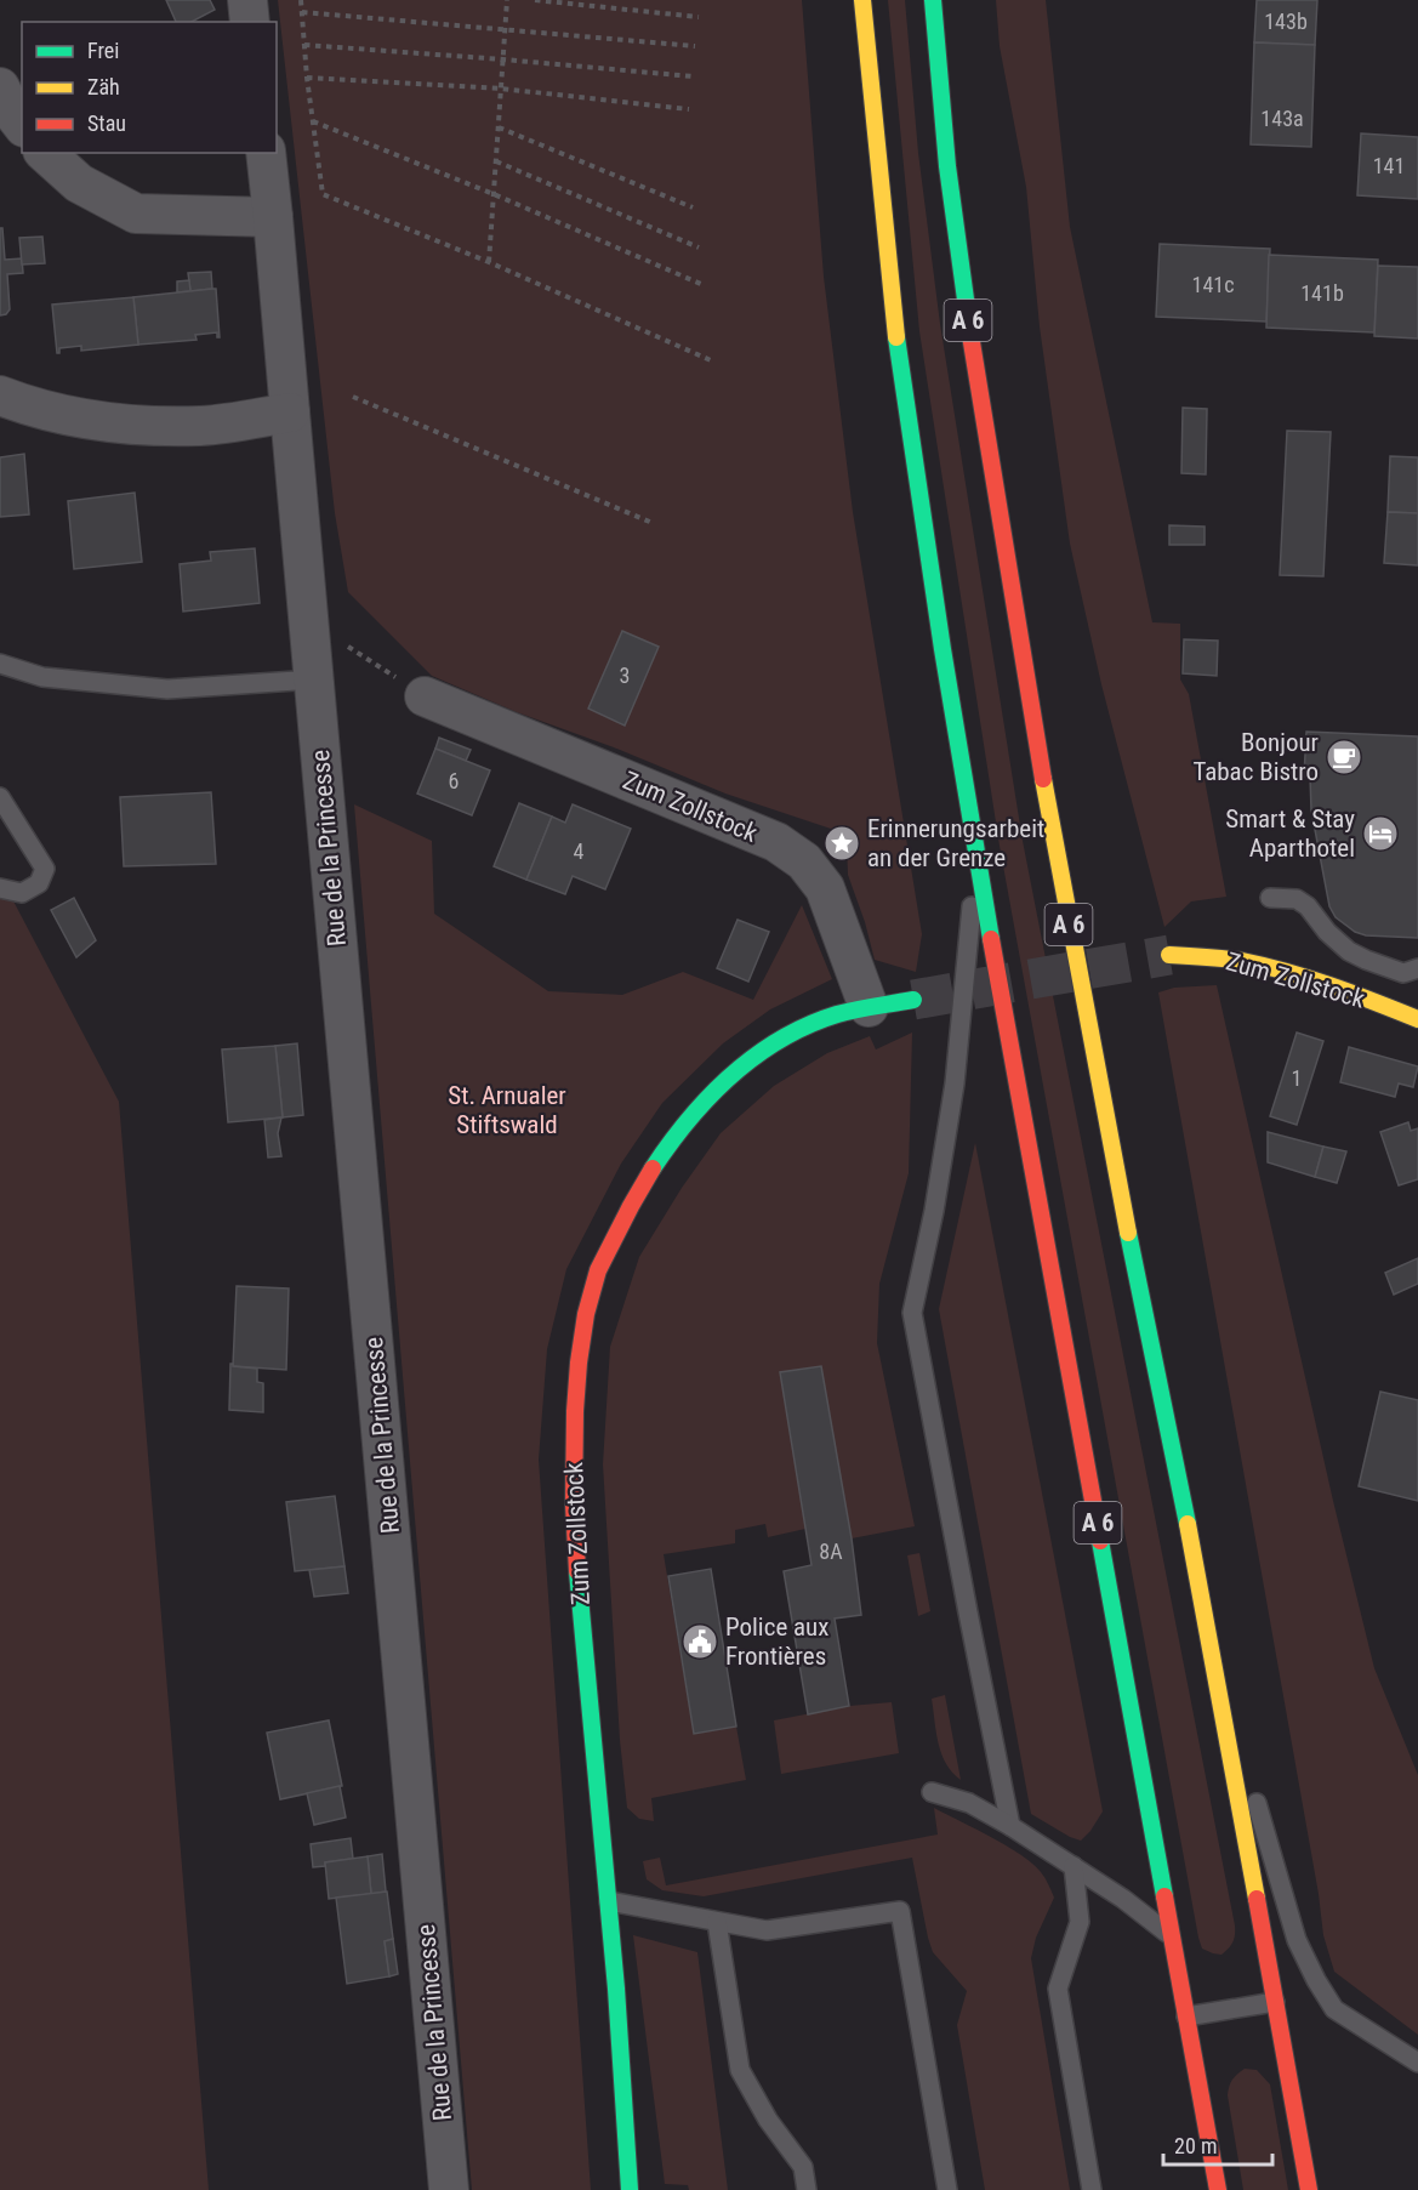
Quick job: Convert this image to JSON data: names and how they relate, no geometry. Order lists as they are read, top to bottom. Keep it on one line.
{"streets":{"main road":["A 6","Zum Zollstock"],"street":["Rue de la Princesse"]},"parks":["St. Arnualer Stiftswald"],"places":{"cafe":["Bonjour Tabac Bistro"],"hotel":["Smart & Stay Aparthotel"],"place":["Erinnerungsarbeit an der Grenze"],"public building":["Police aux Frontières"]},"house_numbers":["143b","143a","141","141c","141b","3","6","4","1","8A"],"legend":["Frei","Zäh","Stau"],"scale_bar":"20 m"}
